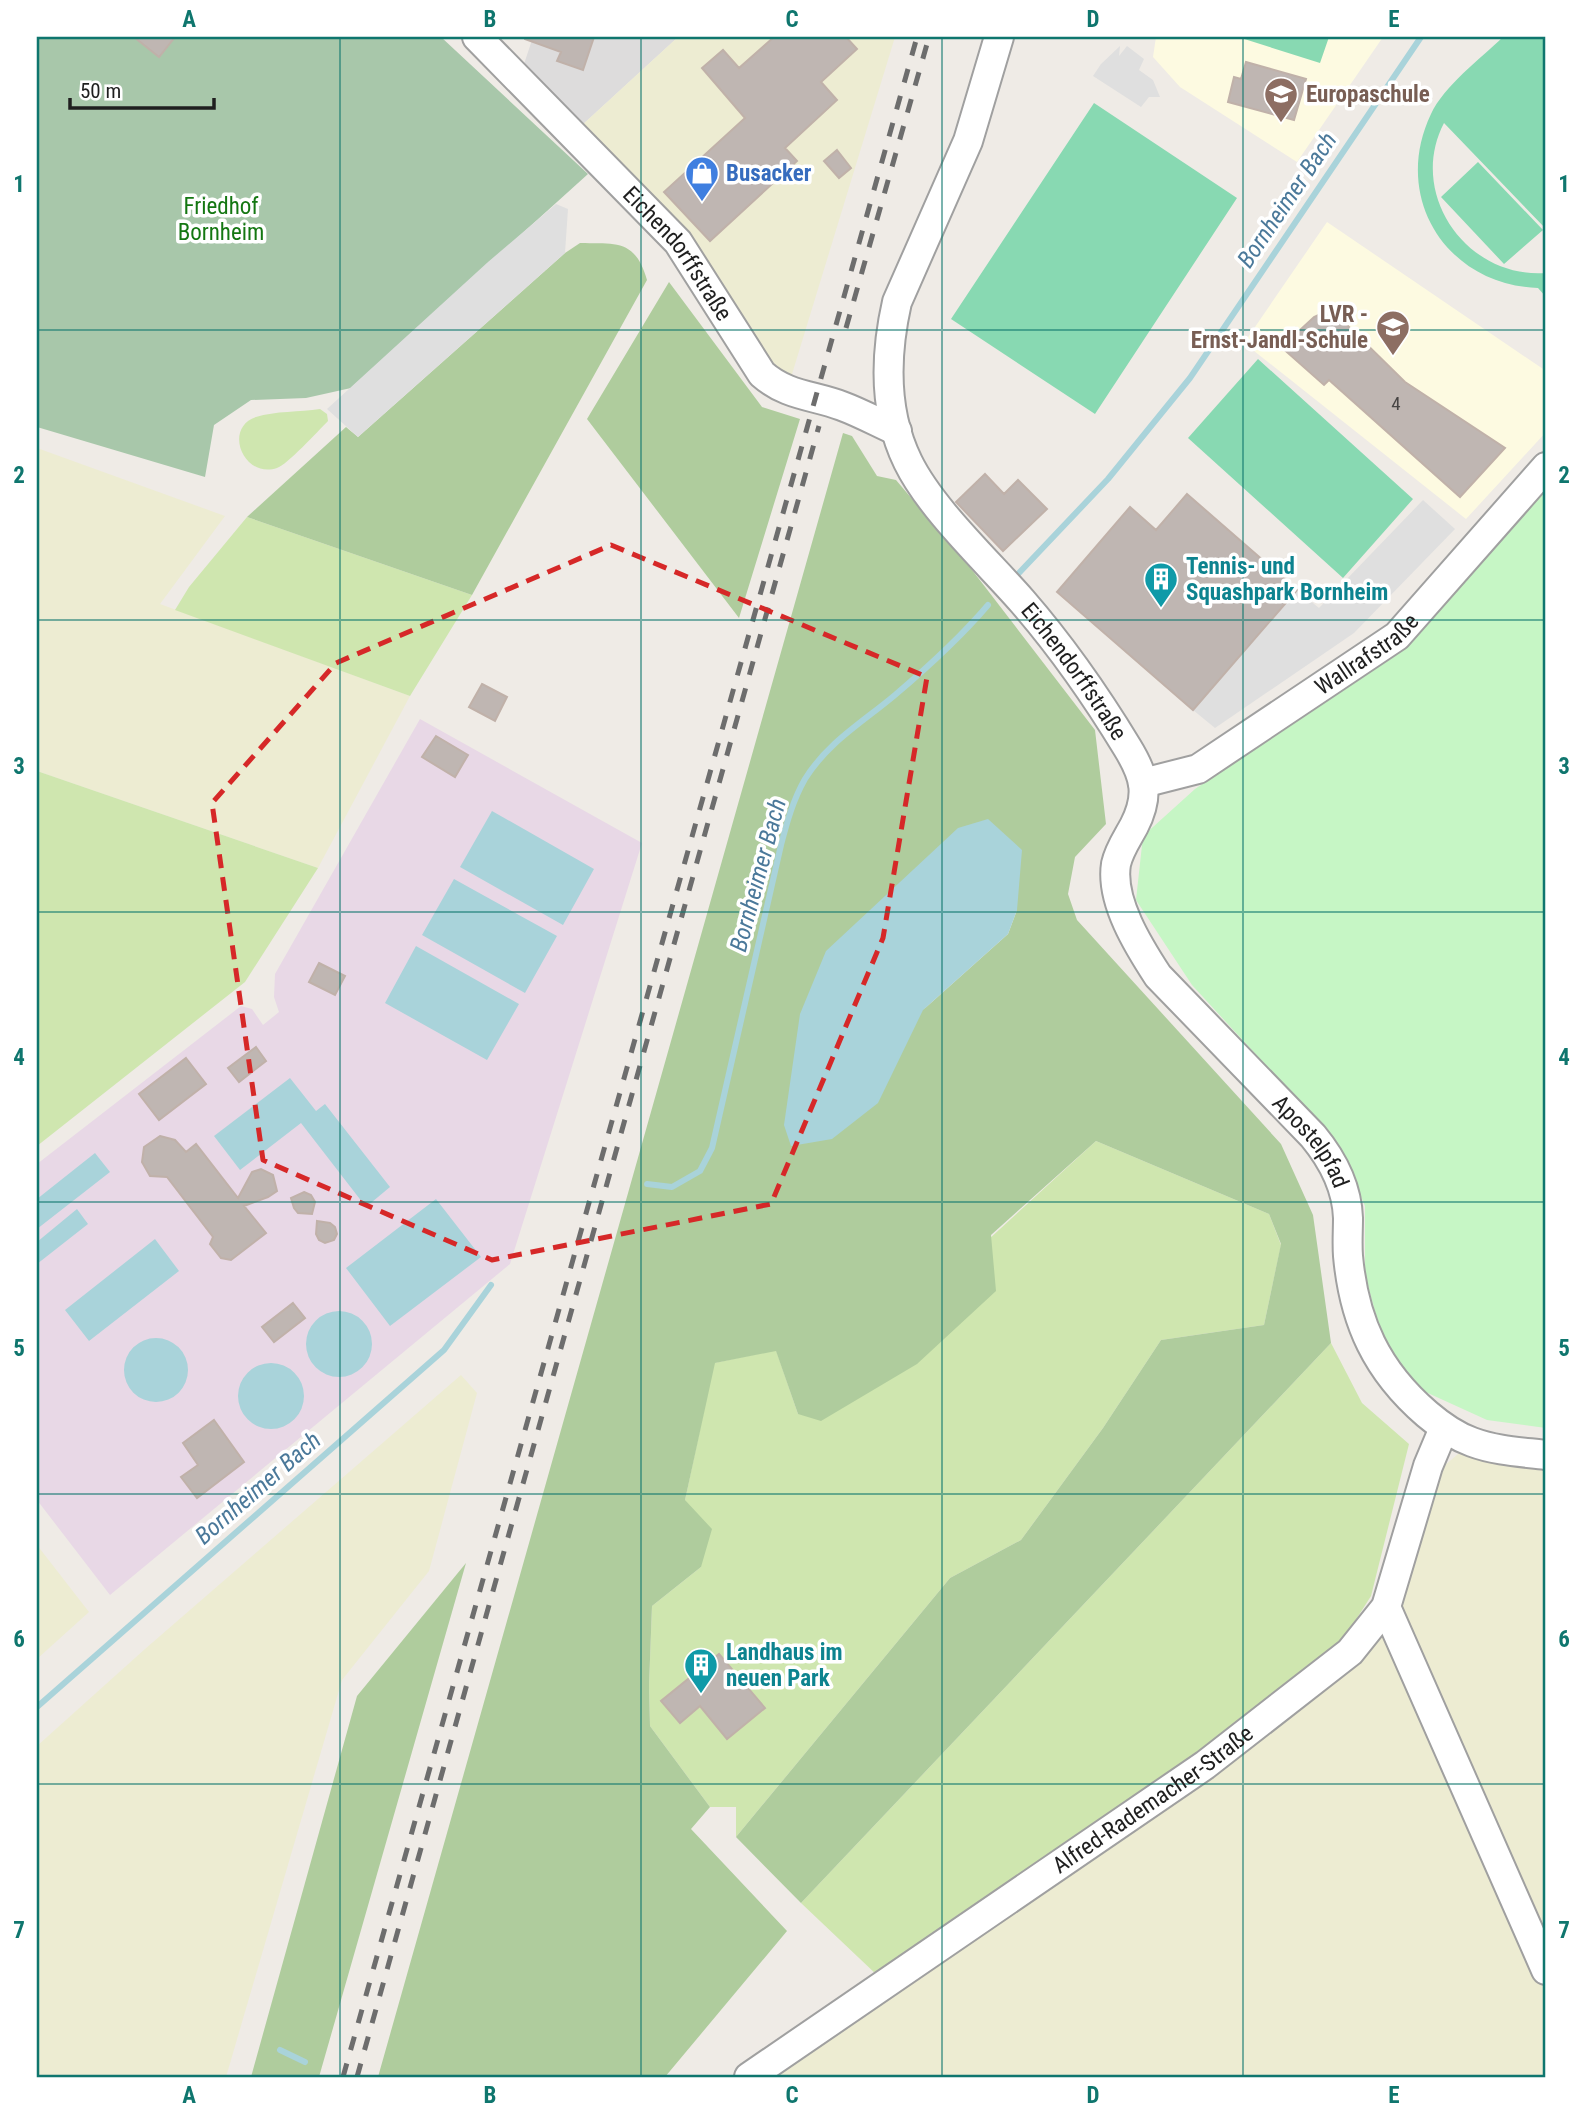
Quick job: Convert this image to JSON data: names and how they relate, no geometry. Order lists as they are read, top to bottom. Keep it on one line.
{"streets":{"street":["Eichendorffstraße","Wallrafstraße","Apostelpfad","Alfred-Rademacher-Straße"]},"crossings":[["Eichendorffstraße","Wallrafstraße"],["Eichendorffstraße","Apostelpfad"],["Wallrafstraße","Apostelpfad"],["Apostelpfad","Alfred-Rademacher-Straße"]],"water":["Bornheimer Bach"],"parks":["Friedhof Bornheim"],"places":{"school or university":["Europaschule","LVR - Ernst-Jandl-Schule"],"shop":["Busacker"],"building":["Tennis- und Squashpark Bornheim","Landhaus im neuen Park"]},"house_numbers":["4"],"scale_bar":"50 m","grid":{"columns":["A","B","C","D","E"],"rows":["1","2","3","4","5","6","7"]}}
